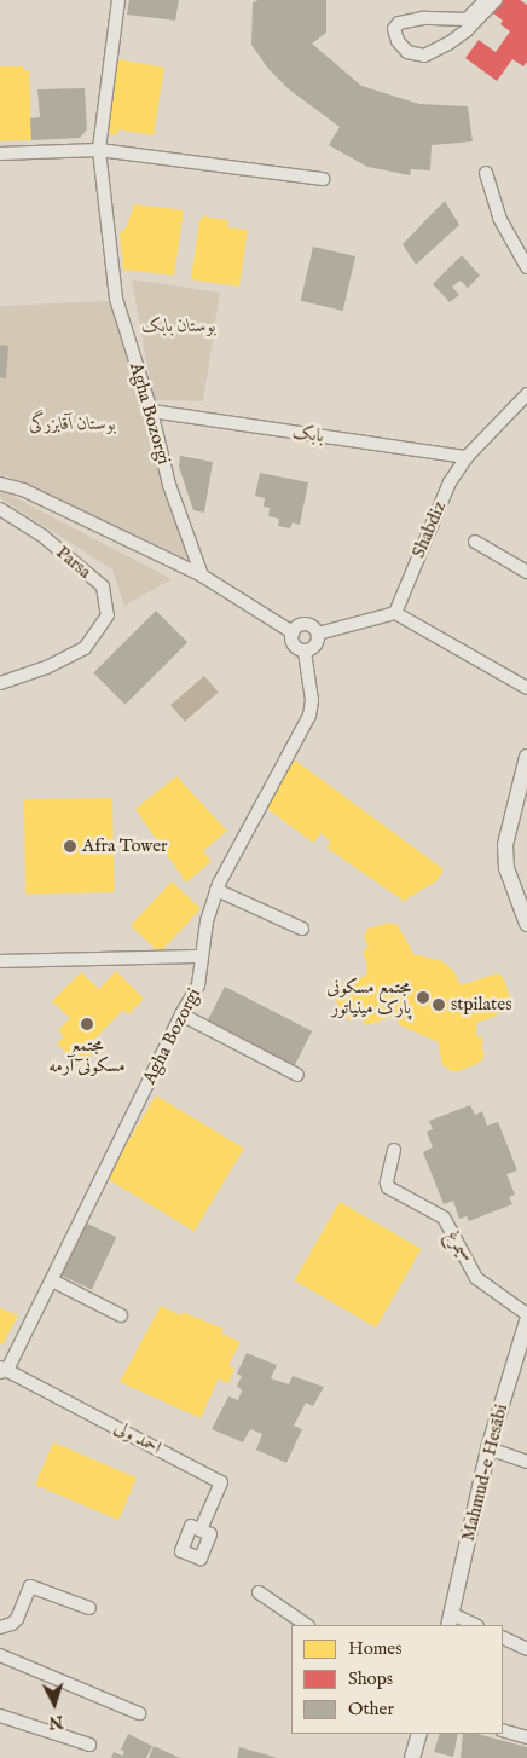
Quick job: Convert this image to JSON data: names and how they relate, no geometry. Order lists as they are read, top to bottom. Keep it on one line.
{"streets":{"street":["Agha Bozorgi","بابک","Shabdiz","Parsa","سیمرغ","احمد ولی","Mahmud-e Hesābi"]},"crossings":[["Agha Bozorgi","بابک"],["Agha Bozorgi","احمد ولی"],["بابک","Shabdiz"]],"parks":["بوستان بابک","بوستان آقابزرگی"],"places":["Afra Tower","مجتمع مسکونی پارک مینیاتور","stpilates","مجتمع مسکونی آرمه"],"legend":["Homes","Shops","Other"],"north":"bottom"}
